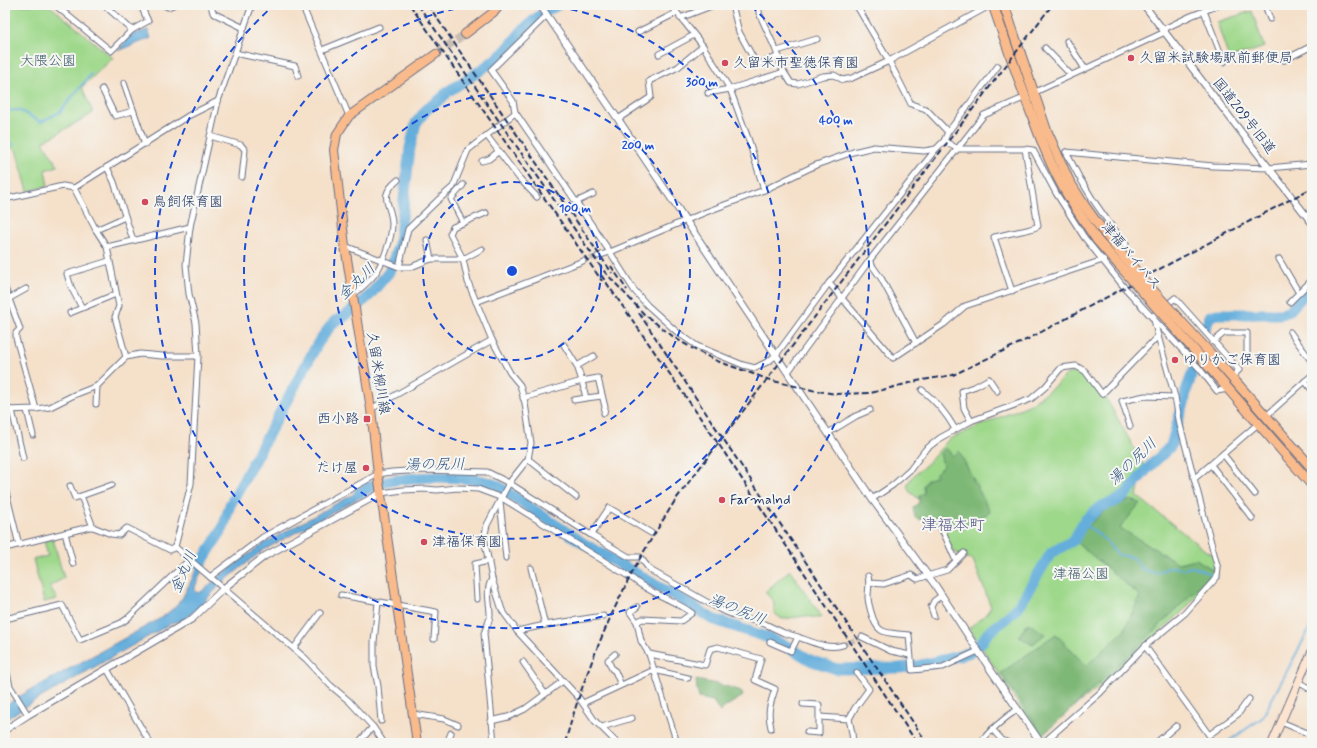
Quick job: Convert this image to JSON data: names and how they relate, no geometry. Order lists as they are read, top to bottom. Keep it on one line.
{"streets":{"highway":["津福バイパス"],"main road":["久留米柳川線"],"street":["国道209号旧道"]},"districts":["津福本町"],"water":["金丸川","湯の尻川"],"parks":["大隈公園","津福公園"],"places":{"other":["久留米試験場駅前郵便局","久留米市聖徳保育園","鳥飼保育園","ゆりかご保育園","たけ屋","Farmalnd","津福保育園"],"transit":["西小路"]},"rings":["300 m","400 m","200 m","100 m"]}
